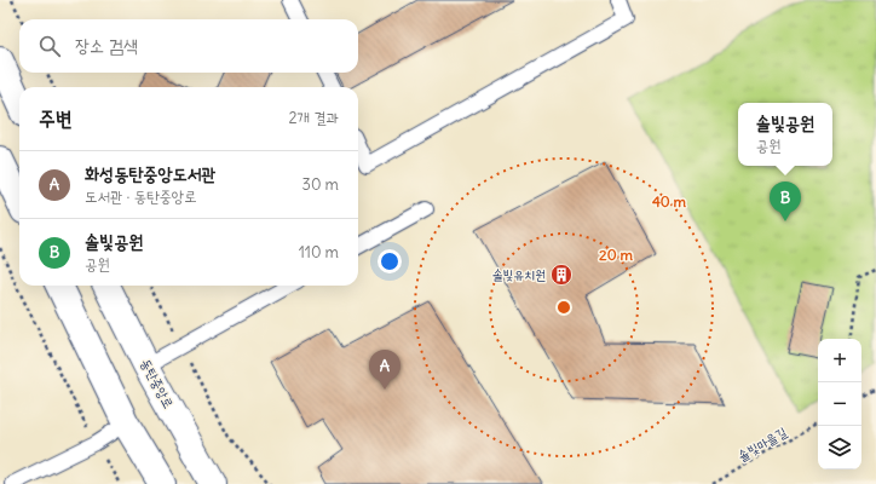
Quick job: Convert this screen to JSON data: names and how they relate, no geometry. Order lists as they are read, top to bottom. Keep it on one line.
{"streets":{"street":["동탄중앙로"],"path":["솔빛마을길"]},"places":{"building":["솔빛유치원"]},"page":{"search":"장소 검색","heading":["주변","2개 결과"],"popup":["솔빛공원","공원"],"list":[{"mark":"A","name":"화성동탄중앙도서관","note":"도서관 · 동탄중앙로","value":"30 m"},{"mark":"B","name":"솔빛공원","note":"공원","value":"110 m"}],"pins":["B","A"],"map_buttons":["+","−"]},"rings":["40 m","20 m"]}
